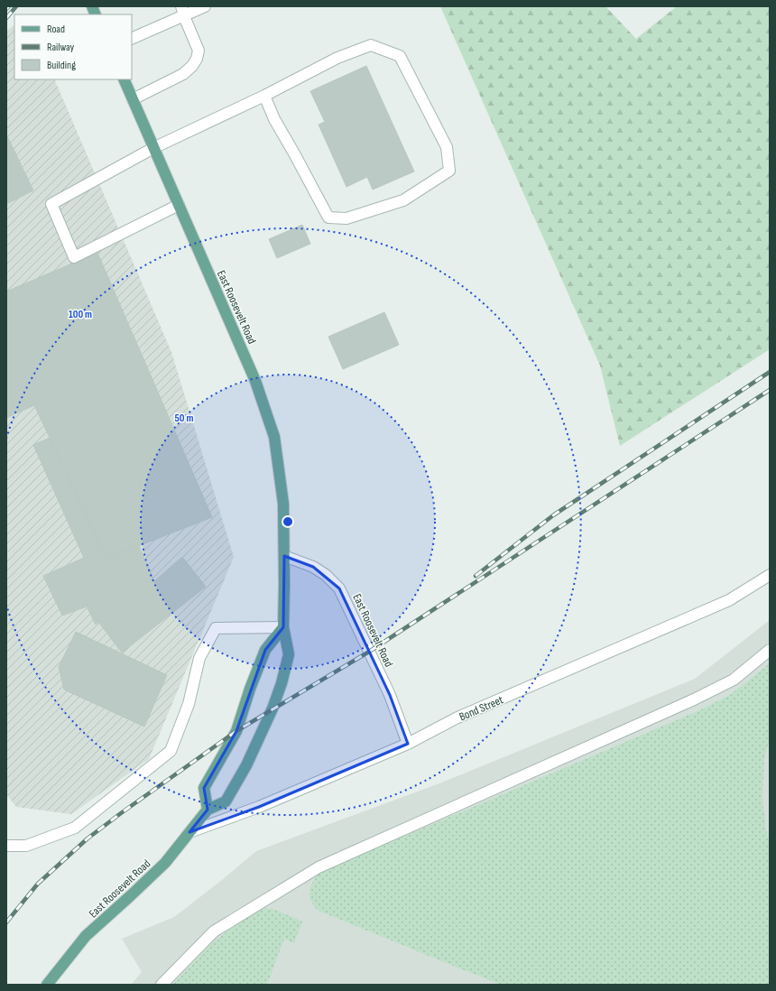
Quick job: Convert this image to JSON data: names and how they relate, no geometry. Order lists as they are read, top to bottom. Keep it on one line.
{"streets":{"main road":["East Roosevelt Road"],"street":["Bond Street"]},"crossings":[["East Roosevelt Road","Bond Street"]],"legend":["Road","Railway","Building"],"rings":["100 m","50 m"]}
